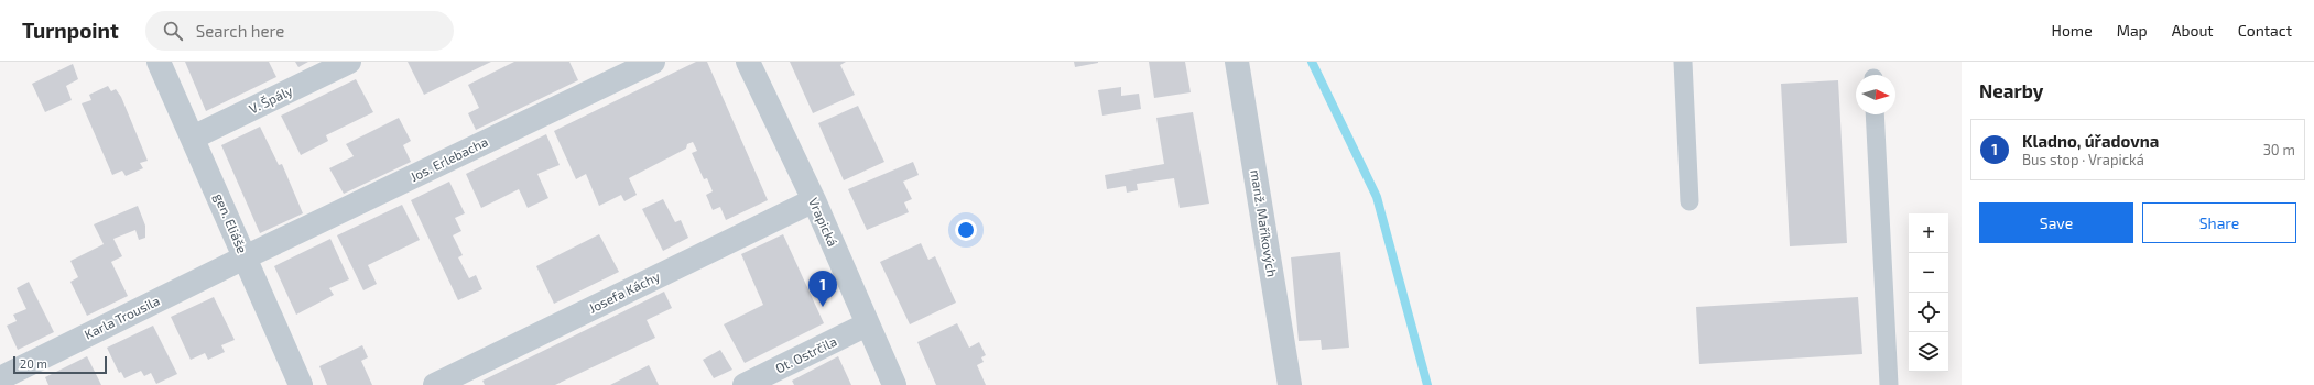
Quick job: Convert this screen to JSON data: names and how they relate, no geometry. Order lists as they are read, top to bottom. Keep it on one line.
{"streets":{"street":["V. Špály","Jos. Erlebacha","Vrapická","gen. Eliáše","manž. Maříkových","Josefa Káchy","Karla Trousila","Ot. Ostrčila"]},"crossings":[["V. Špály","gen. Eliáše"],["Jos. Erlebacha","gen. Eliáše"],["Jos. Erlebacha","Karla Trousila"],["Vrapická","Josefa Káchy"],["Vrapická","Ot. Ostrčila"],["gen. Eliáše","Karla Trousila"]],"scale_bar":"20 m","north":"right","page":{"header":"Turnpoint","search":"Search here","nav":["Home","Map","About","Contact"],"heading":"Nearby","list":[{"mark":"1","name":"Kladno, úřadovna","note":"Bus stop · Vrapická","value":"30 m"}],"buttons":["Save","Share"],"map_buttons":["+","−"],"pins":"1","scale":"20 m"}}
